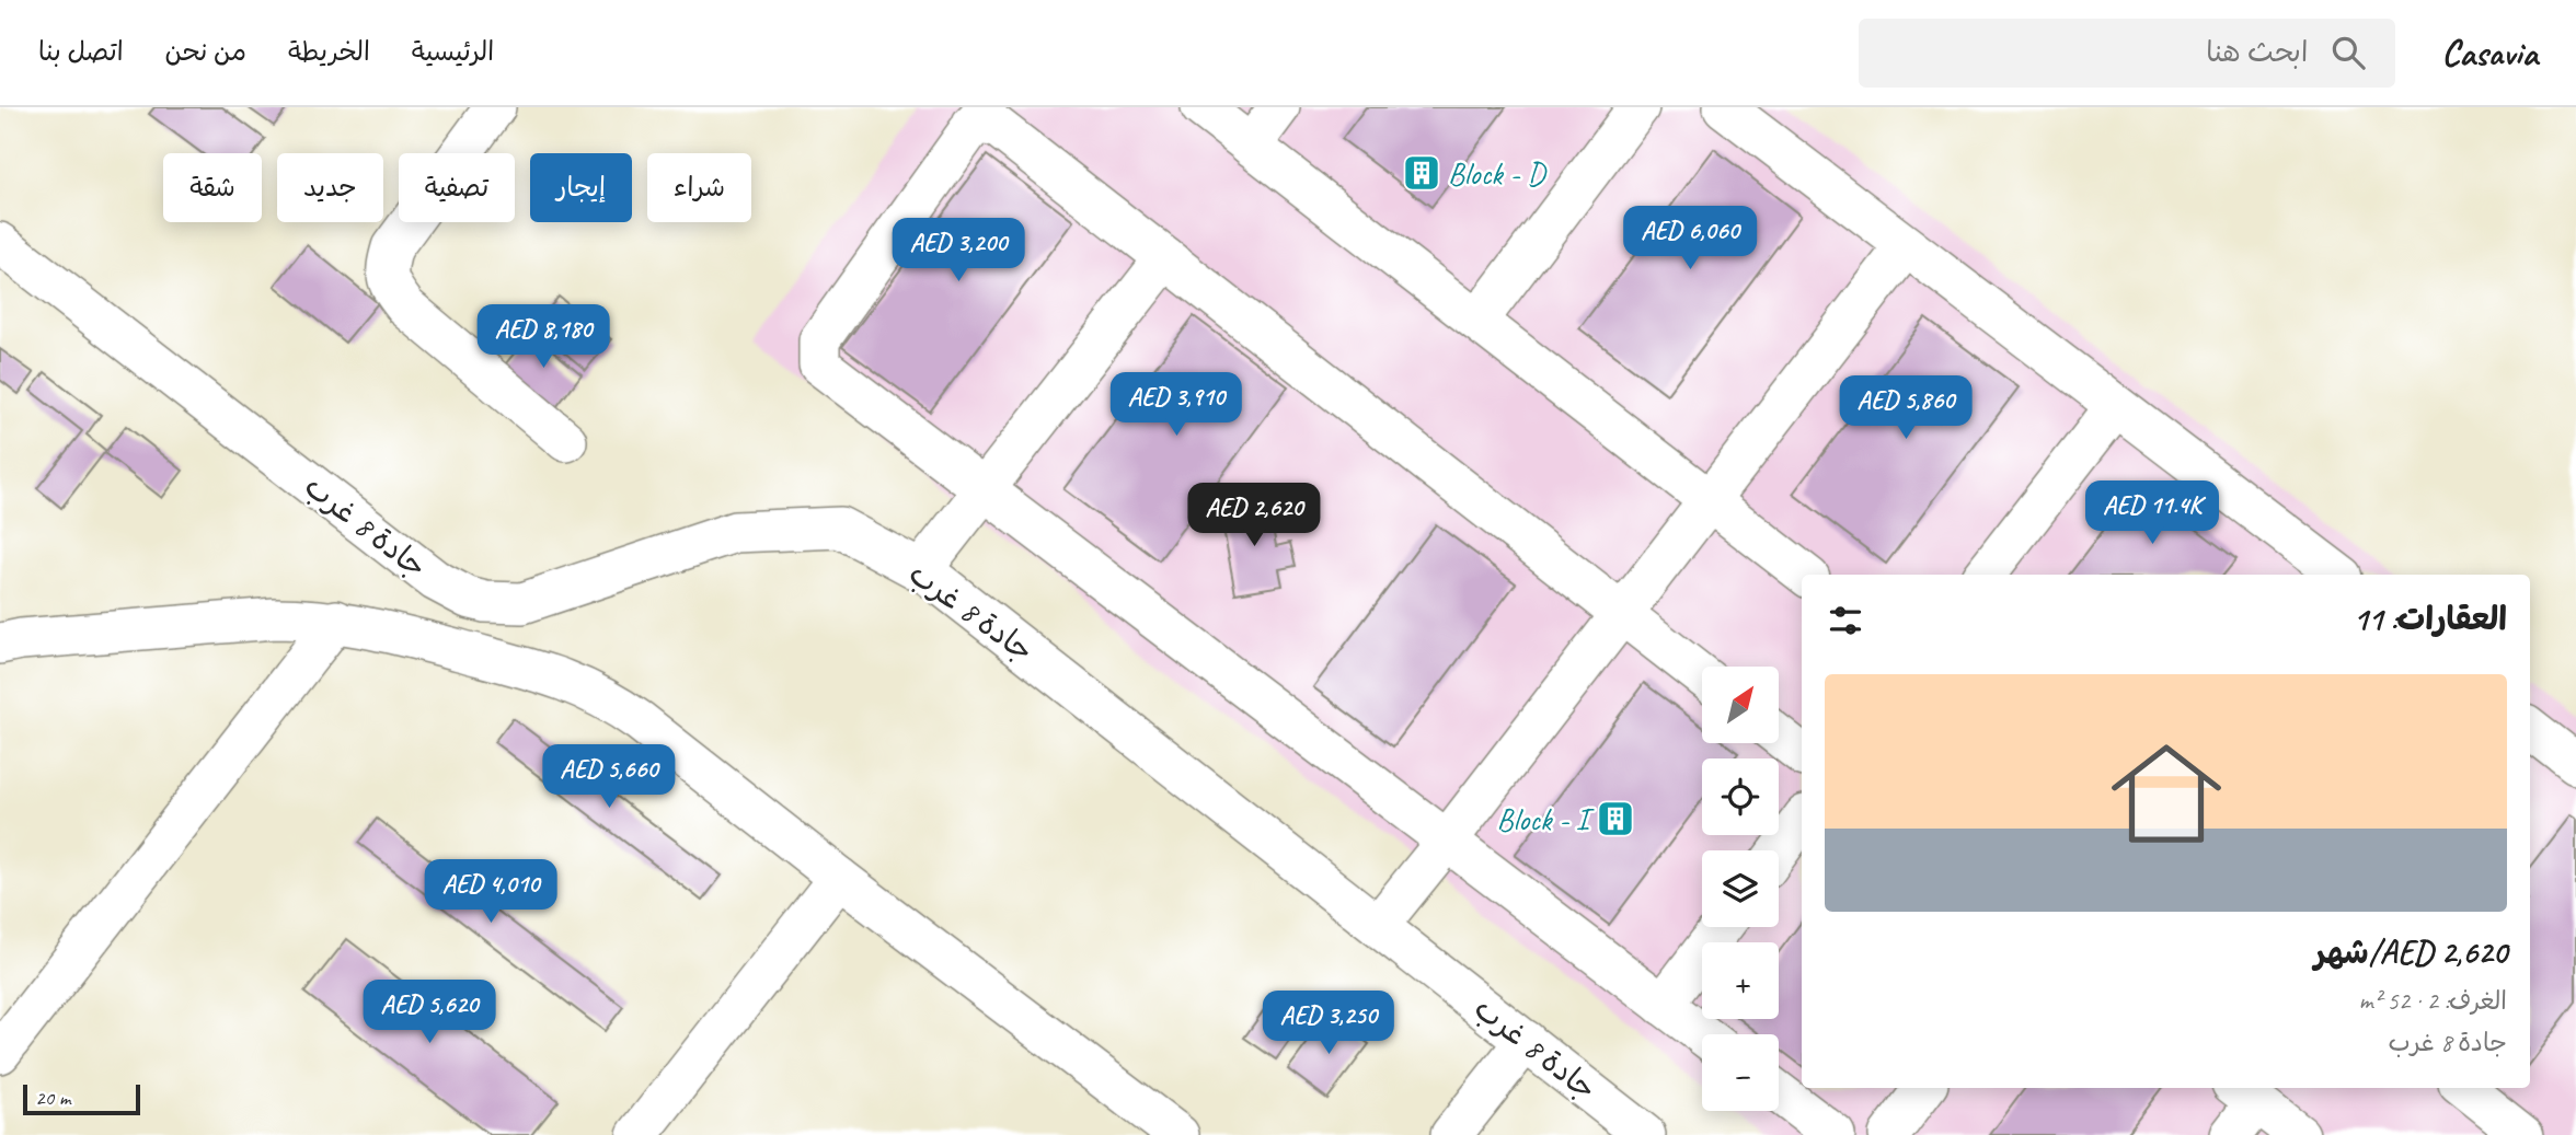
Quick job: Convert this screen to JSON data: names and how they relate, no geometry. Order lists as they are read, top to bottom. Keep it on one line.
{"streets":{"street":["جادة 8 غرب"]},"places":{"building":["Block - D","Block - I"]},"scale_bar":"20 m","north":"top right","page":{"header":"Casavia","search":"ابحث هنا","nav":["الرئيسية","الخريطة","من نحن","اتصل بنا"],"chip":["شراء","إيجار","تصفية","جديد","شقة"],"price":["AED 6,060","AED 3,200","AED 8,180","AED 3,910","AED 5,860","AED 11.4K","AED 2,620","AED 5,660","AED 4,010","AED 5,620","AED 3,250"],"heading":"العقارات: 11","map_buttons":["+","−"],"list":[{"name":"AED 2,620/شهر","note":"الغرف: 2 · 52 m² · جادة 8 غرب"}],"scale":"20 m"}}
